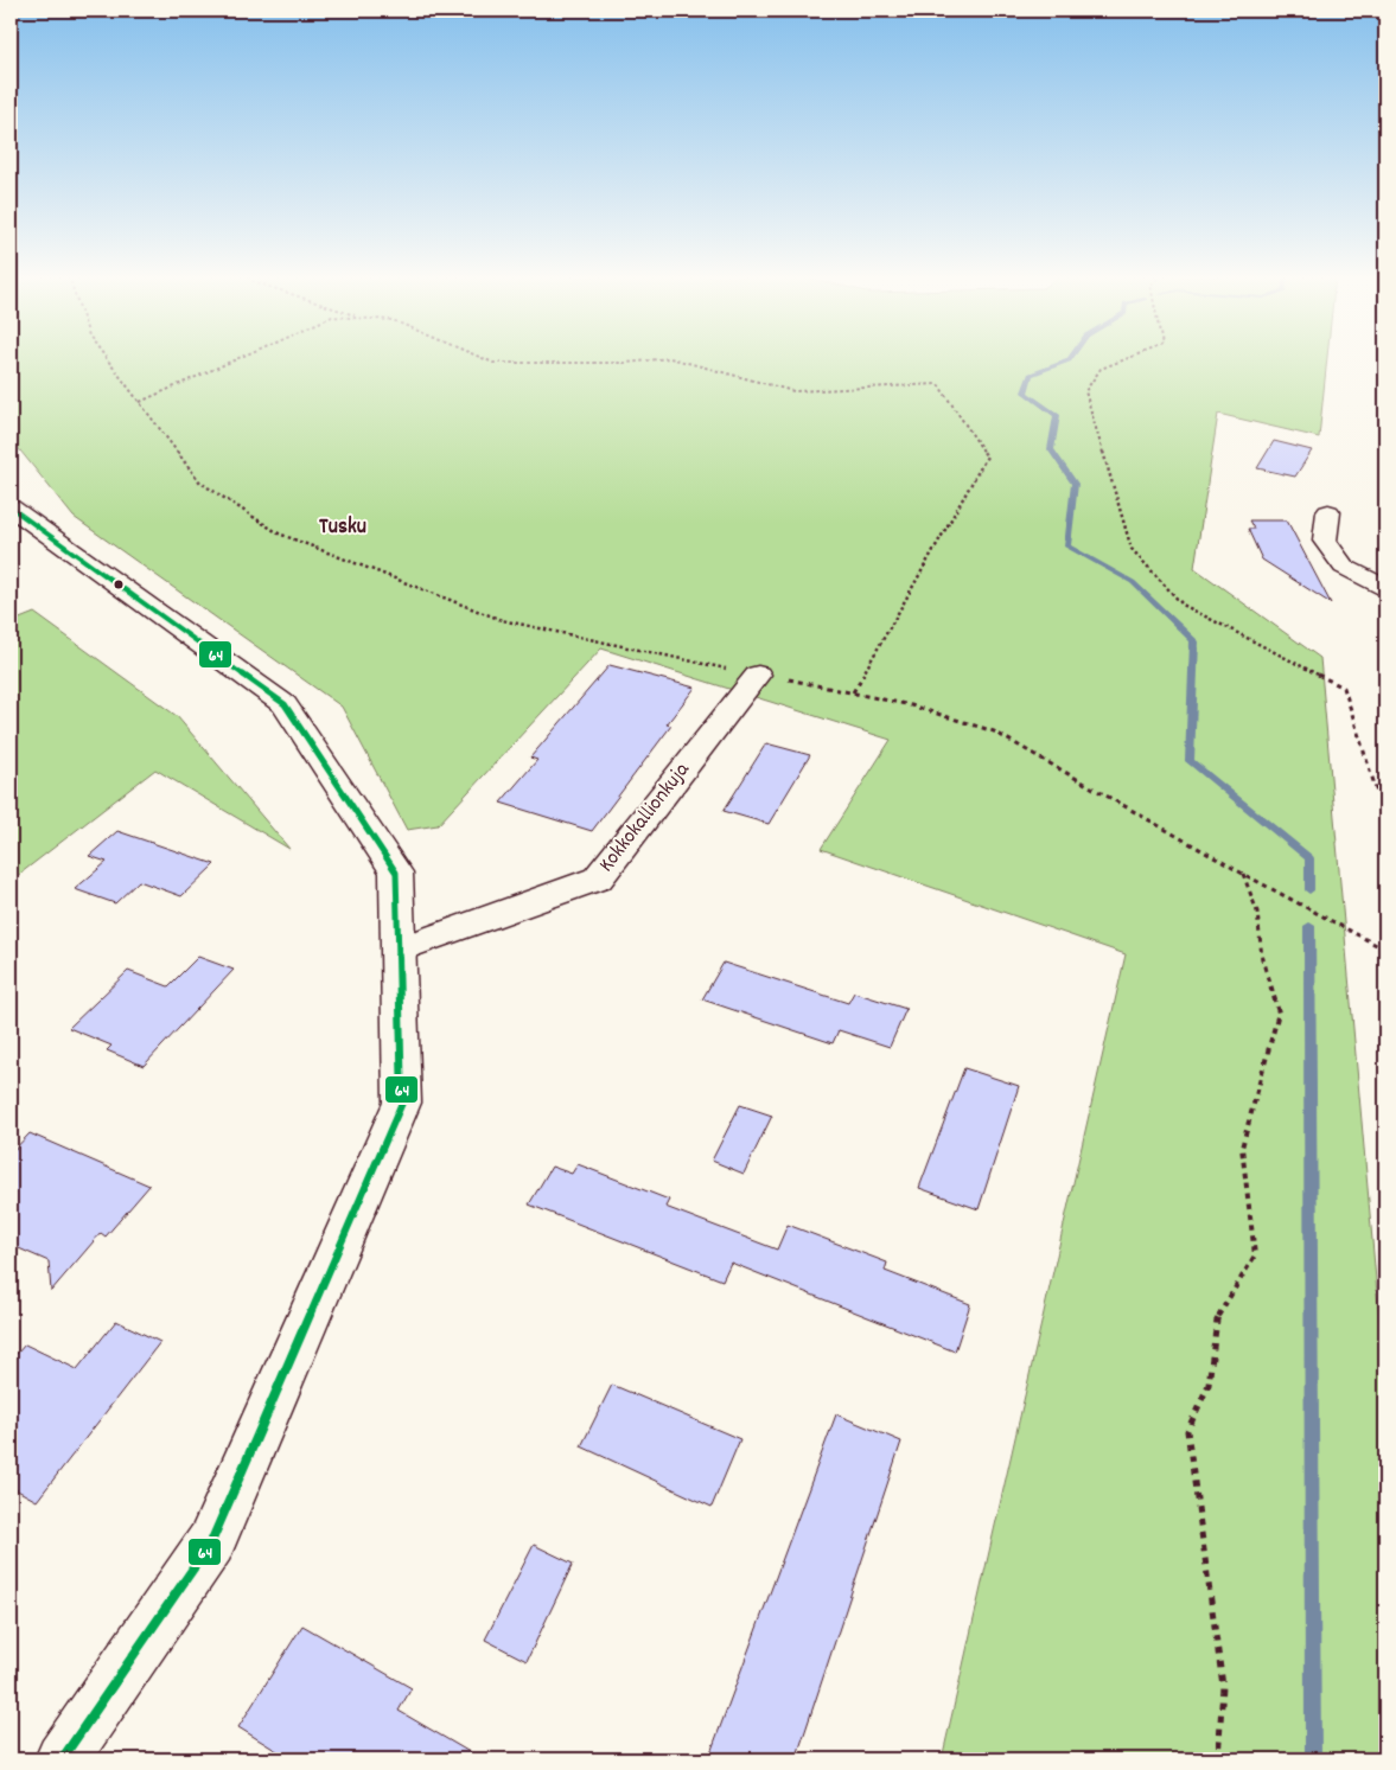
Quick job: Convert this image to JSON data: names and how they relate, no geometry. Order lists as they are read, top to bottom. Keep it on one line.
{"streets":{"street":["Kokkokallionkuja"]},"districts":["Tusku"],"lines":["transit line 64"]}
